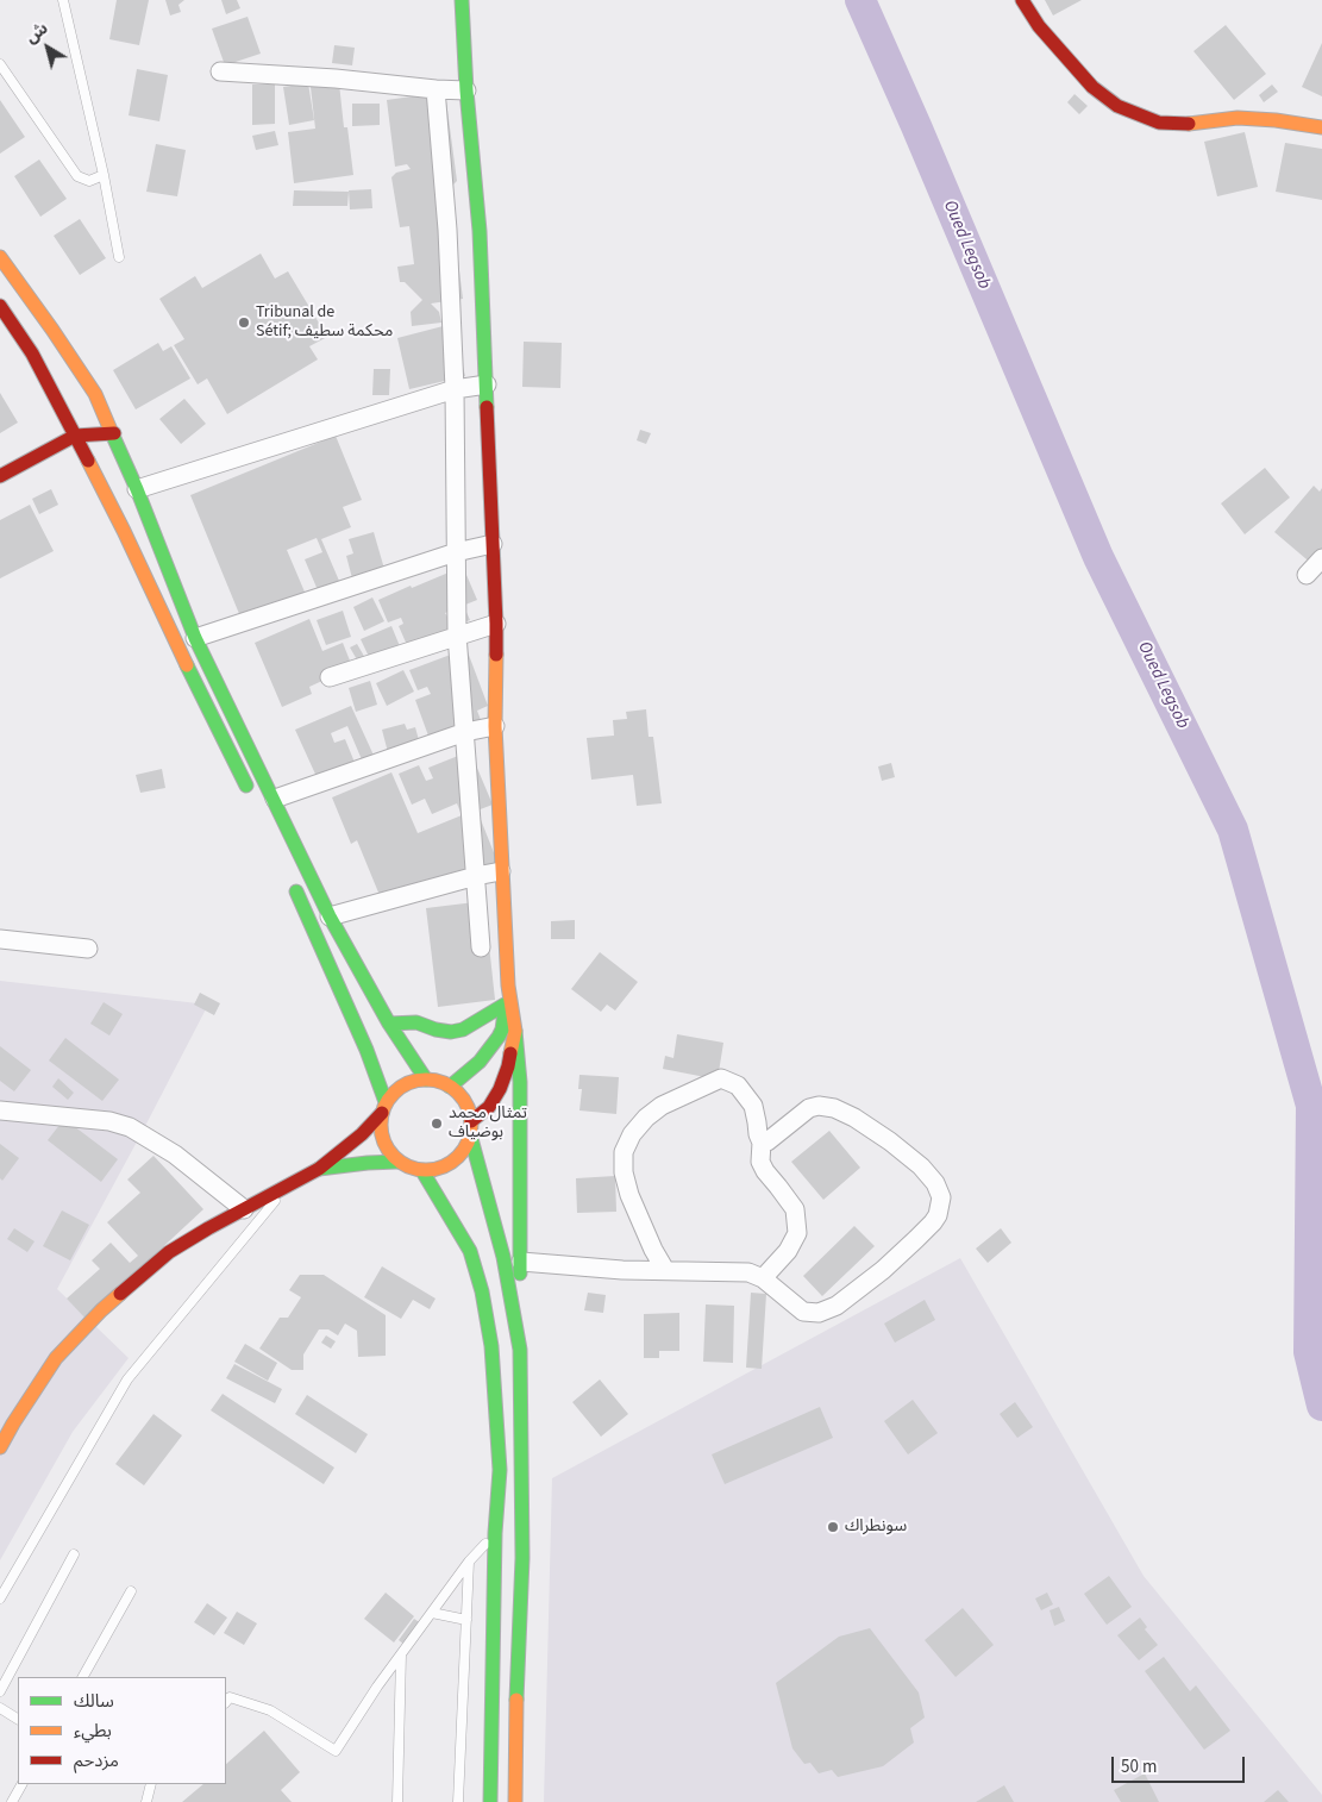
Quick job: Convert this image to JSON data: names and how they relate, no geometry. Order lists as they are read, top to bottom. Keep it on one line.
{"water":["Oued Legsob"],"places":["Tribunal de Sétif; محكمة سطيف","تمثال محمد بوضياف","سونطراك"],"legend":["سالك","بطيء","مزدحم"],"scale_bar":"50 m","north":"top left"}
